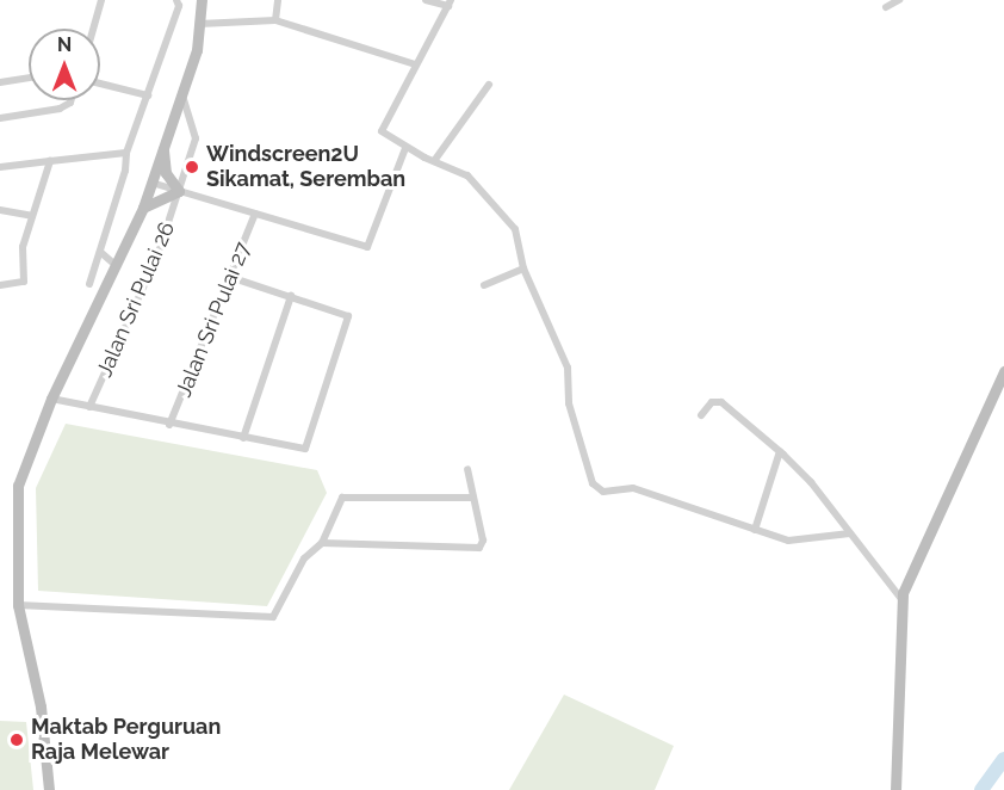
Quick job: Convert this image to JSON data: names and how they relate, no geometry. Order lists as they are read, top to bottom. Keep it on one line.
{"streets":{"street":["Jalan Sri Pulai 26","Jalan Sri Pulai 27"]},"places":["Windscreen2U Sikamat, Seremban","Maktab Perguruan Raja Melewar"],"north":"top"}
